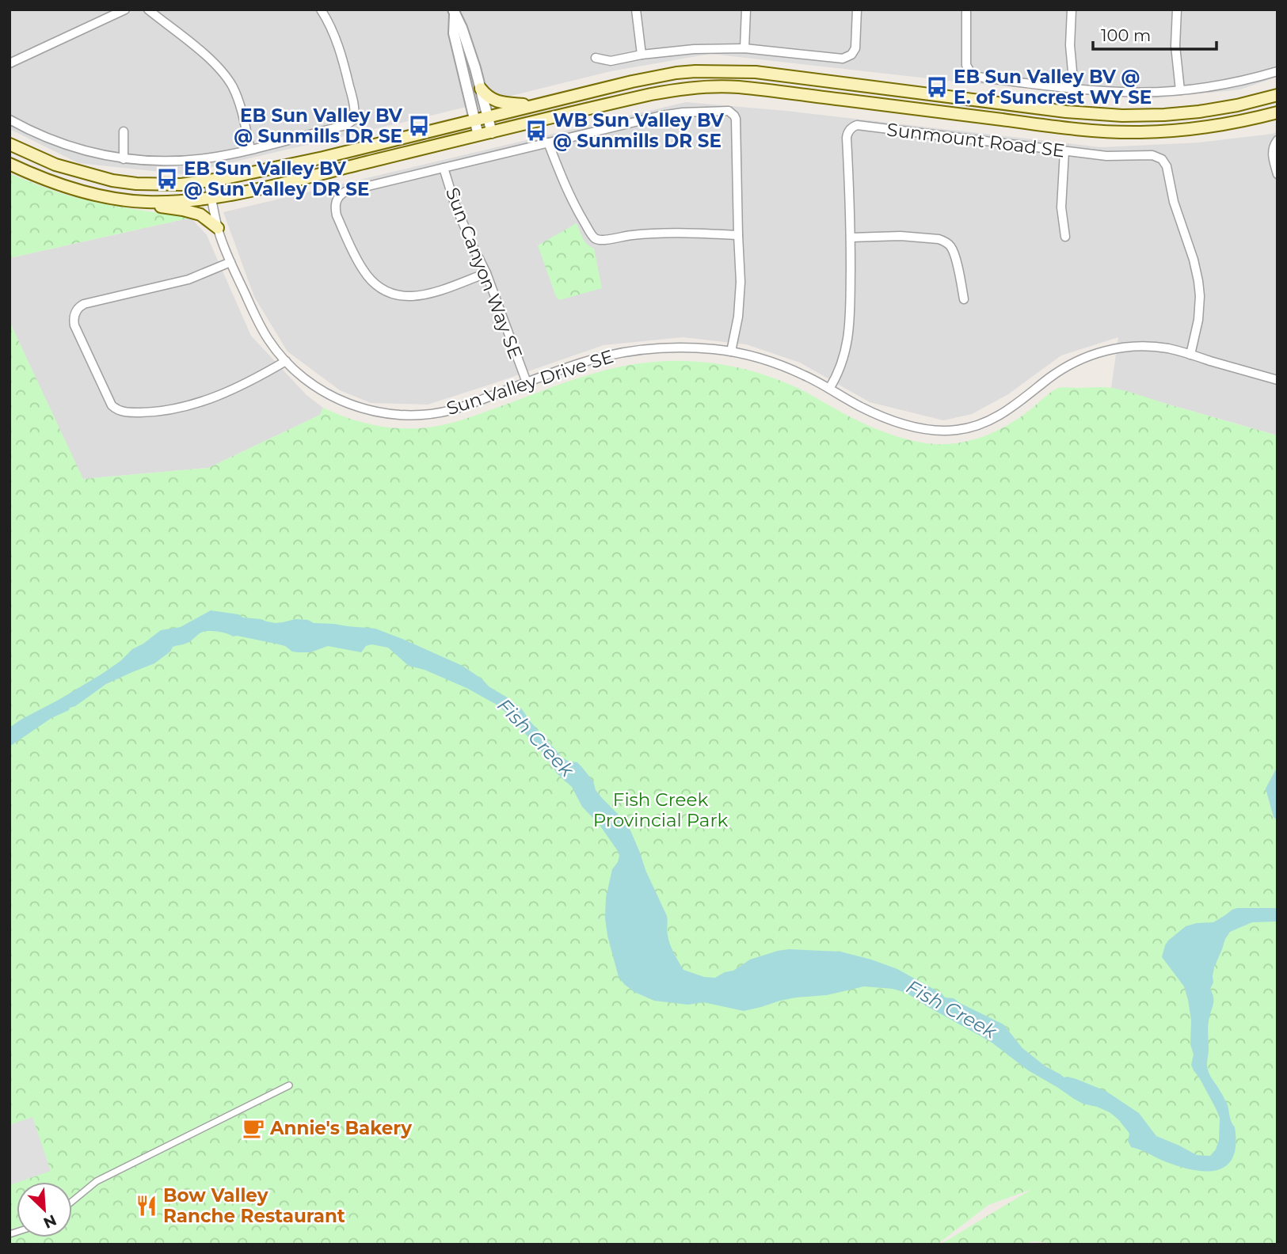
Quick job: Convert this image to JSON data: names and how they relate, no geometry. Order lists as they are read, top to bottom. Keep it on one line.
{"streets":{"street":["Sunmount Road SE","Sun Canyon Way SE","Sun Valley Drive SE"]},"crossings":[["Sunmount Road SE","Sun Valley Drive SE"],["Sun Canyon Way SE","Sun Valley Drive SE"]],"water":["Fish Creek"],"parks":["Fish Creek Provincial Park"],"places":{"bus stop":["EB Sun Valley BV @ E. of Suncrest WY SE","EB Sun Valley BV @ Sunmills DR SE","WB Sun Valley BV @ Sunmills DR SE","EB Sun Valley BV @ Sun Valley DR SE"],"cafe":["Annie's Bakery"],"restaurant":["Bow Valley Ranche Restaurant"]},"scale_bar":"100 m","north":"bottom right"}
